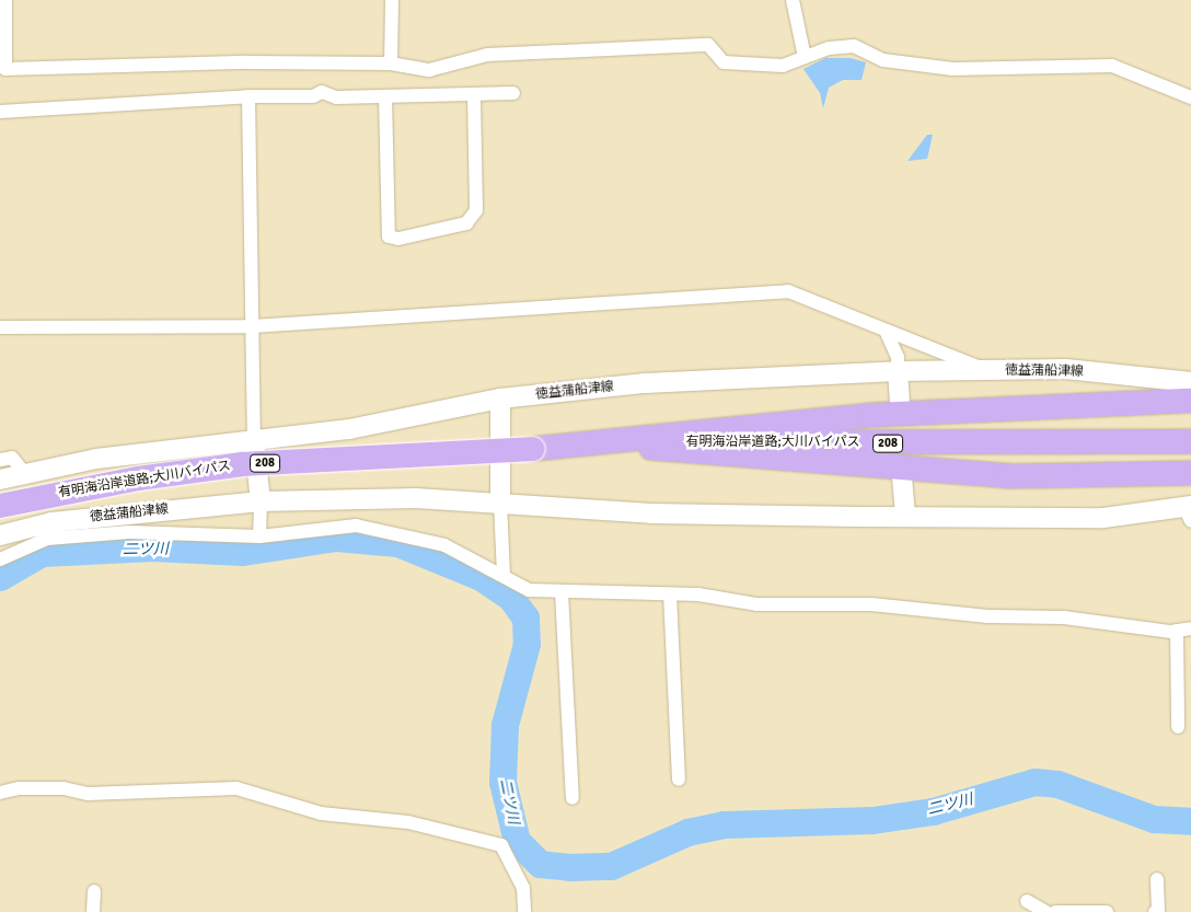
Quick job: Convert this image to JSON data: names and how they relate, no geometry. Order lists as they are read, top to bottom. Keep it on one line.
{"streets":{"highway":["有明海沿岸道路;大川バイパス","208"],"main road":["徳益蒲船津線"]},"water":["二ツ川"]}
